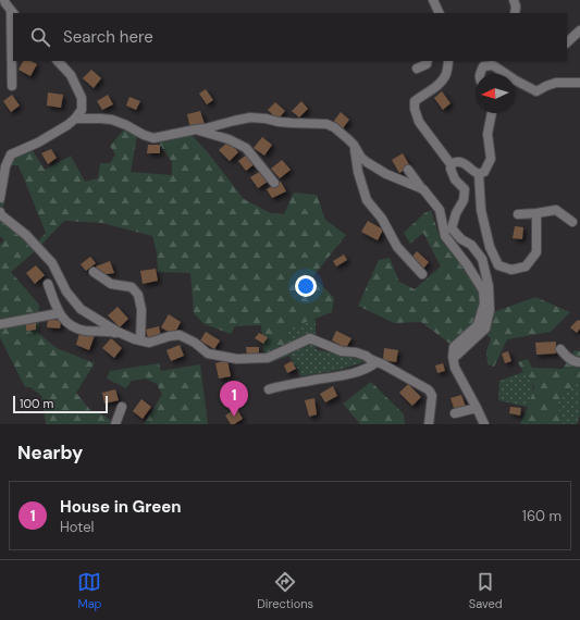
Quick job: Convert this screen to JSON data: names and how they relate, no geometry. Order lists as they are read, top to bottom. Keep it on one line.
{"scale_bar":"100 m","north":"left","page":{"search":"Search here","pins":"1","scale":"100 m","heading":"Nearby","list":[{"mark":"1","name":"House in Green","note":"Hotel","value":"160 m"}],"nav":["Map","Directions","Saved"]}}
